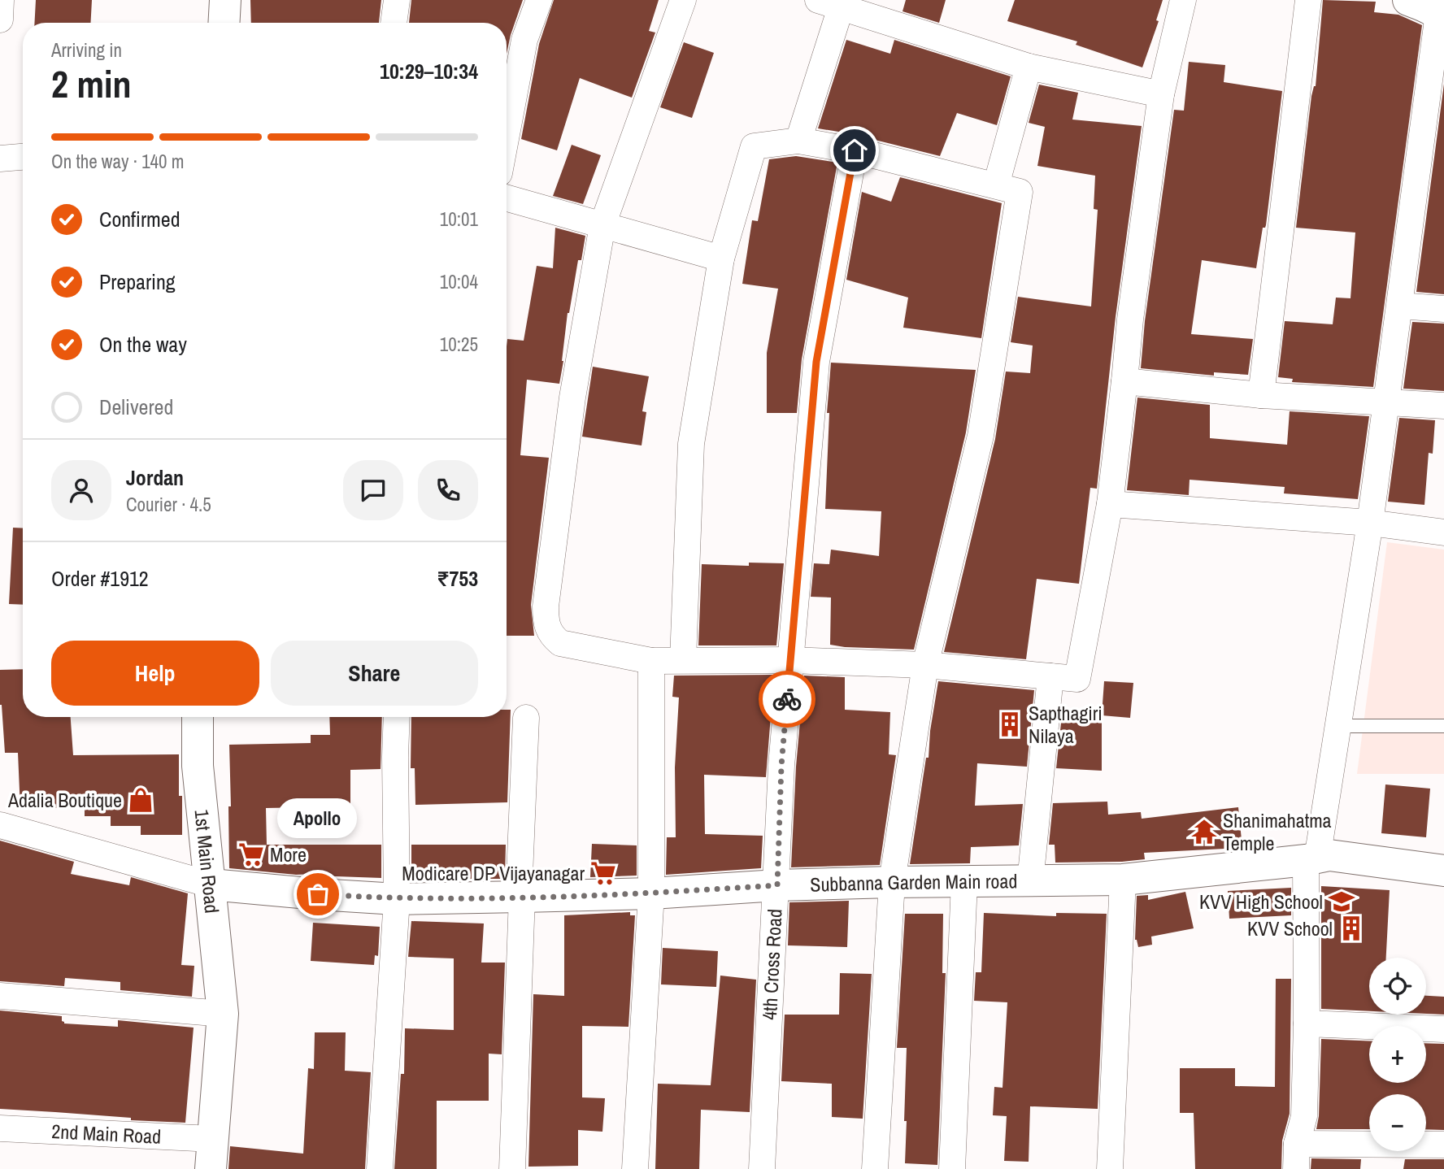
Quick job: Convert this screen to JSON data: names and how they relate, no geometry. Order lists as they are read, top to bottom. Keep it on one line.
{"streets":{"street":["1st Main Road","Subbanna Garden Main road","4th Cross Road","2nd Main Road"]},"crossings":[["1st Main Road","Subbanna Garden Main road"],["1st Main Road","2nd Main Road"],["Subbanna Garden Main road","4th Cross Road"]],"places":{"building":["Sapthagiri Nilaya","KVV School"],"shop":["Adalia Boutique"],"temple":["Shanimahatma Temple"],"supermarket":["More","Modicare DP Vijayanagar"],"other":["Apollo"],"school or university":["KVV High School"]},"page":{"heading":["2 min","Arriving in","10:29–10:34"],"panel":["Jordan","Courier · 4.5","Order #1912","₹753"],"bar":"On the way · 140 m","list":[["Confirmed","10:01"],["Preparing","10:04"],["On the way","10:25"],"Delivered"],"buttons":["Help","Share"],"bubble":"Apollo","map_buttons":["+","−"]}}
